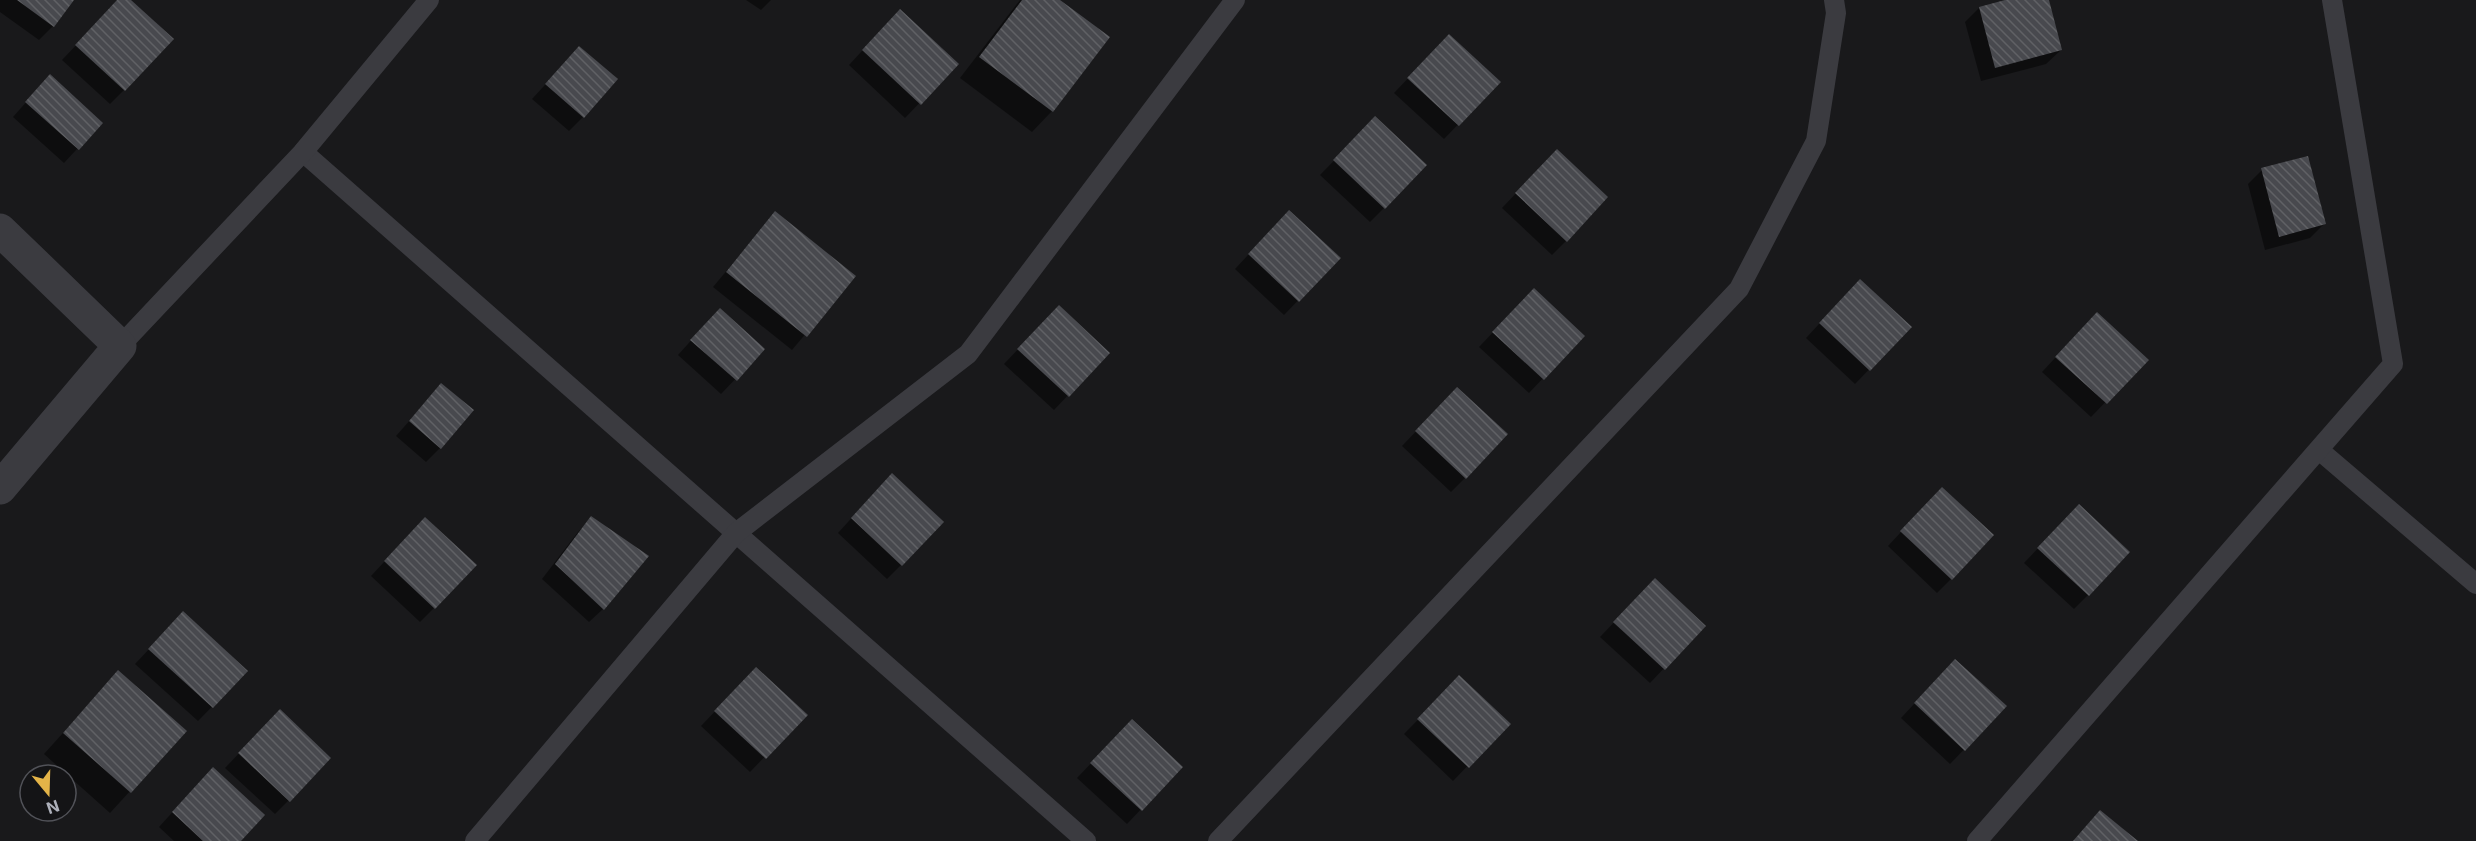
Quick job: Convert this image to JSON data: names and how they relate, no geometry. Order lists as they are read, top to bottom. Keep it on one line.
{"north":"bottom"}
